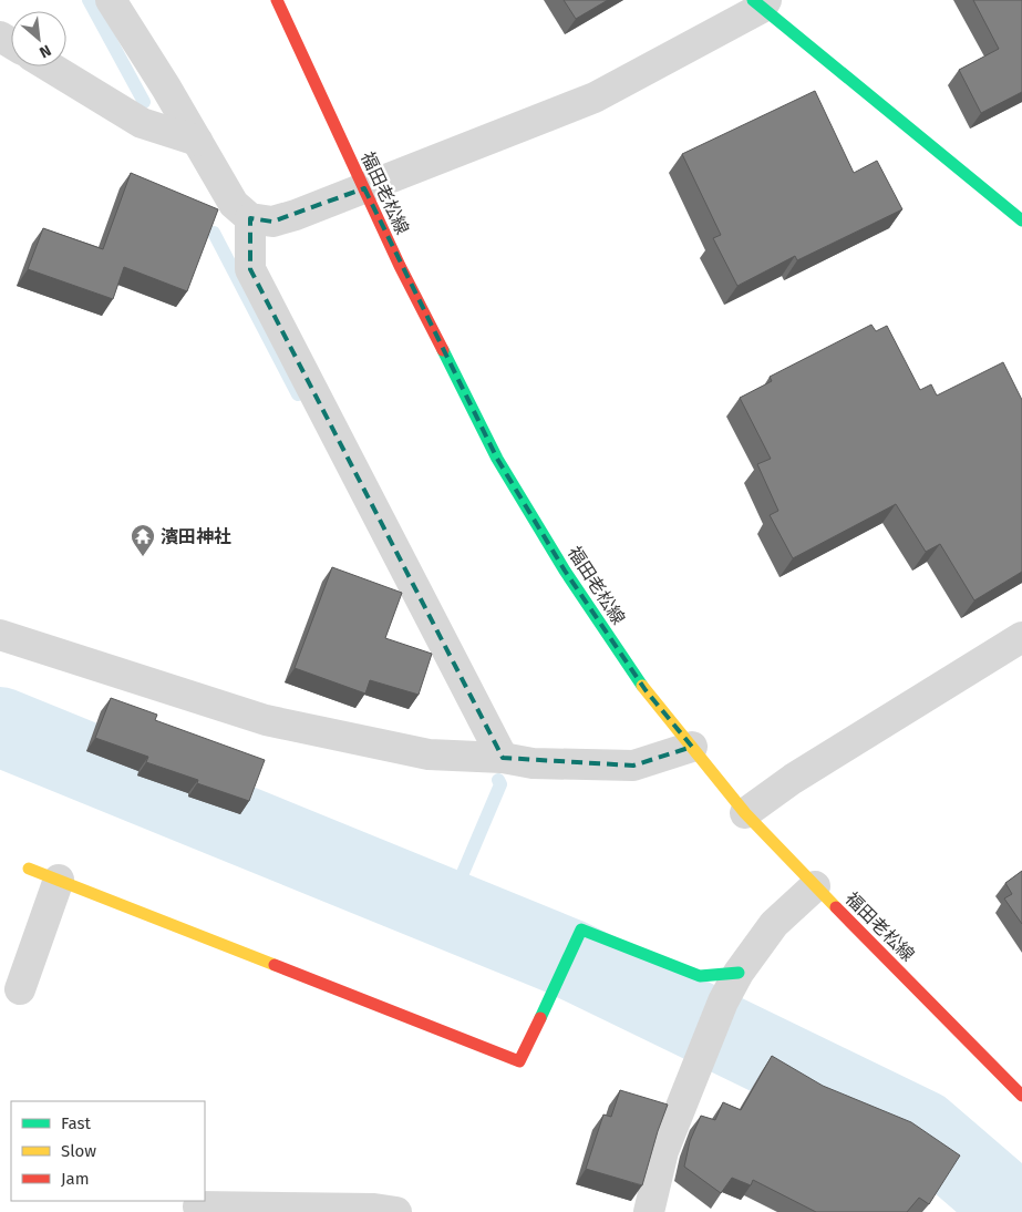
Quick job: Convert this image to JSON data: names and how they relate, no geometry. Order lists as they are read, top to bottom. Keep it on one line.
{"streets":{"main road":["福田老松線"]},"places":{"temple":["濱田神社"]},"legend":["Fast","Slow","Jam"],"north":"bottom right"}
